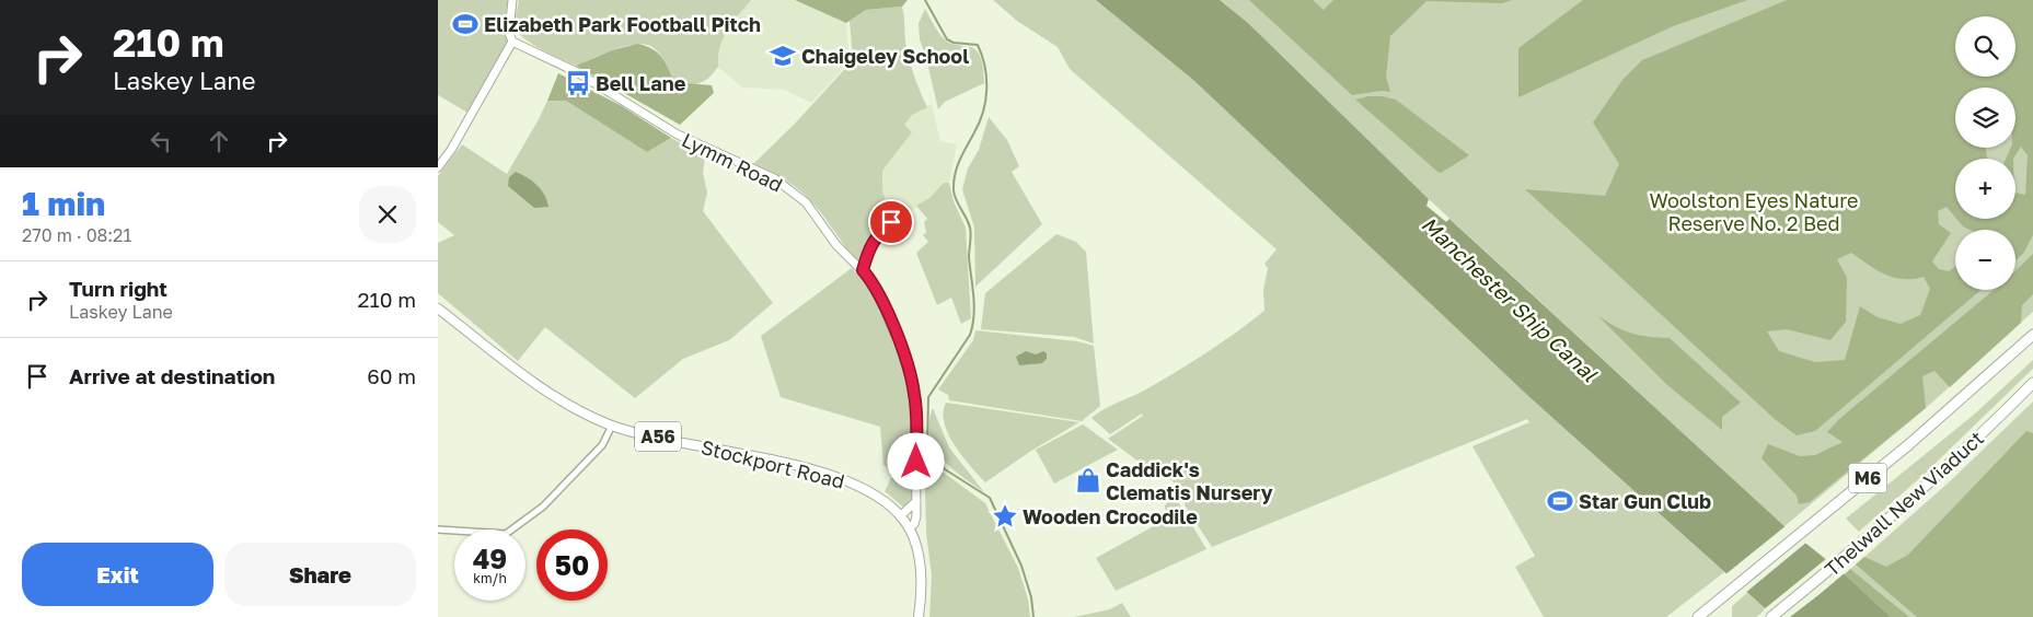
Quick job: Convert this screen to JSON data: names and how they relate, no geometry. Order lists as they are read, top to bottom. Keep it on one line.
{"streets":{"highway":["M6","Thelwall New Viaduct"],"main road":["Lymm Road","A56","Stockport Road"]},"crossings":[["Lymm Road","Stockport Road"]],"water":["Manchester Ship Canal"],"parks":["Woolston Eyes Nature Reserve No. 2 Bed"],"places":{"sports":["Elizabeth Park Football Pitch","Star Gun Club"],"school or university":["Chaigeley School"],"bus stop":["Bell Lane"],"shop":["Caddick's Clematis Nursery"],"place":["Wooden Crocodile"]},"page":{"turn":["210 m","Laskey Lane"],"map_buttons":["+","−"],"heading":["1 min","270 m · 08:21"],"list":[{"name":"Turn right","note":"Laskey Lane","value":"210 m"},{"name":"Arrive at destination","value":"60 m"}],"speed":"49 km/h","limit":"50","buttons":["Exit","Share"]}}
